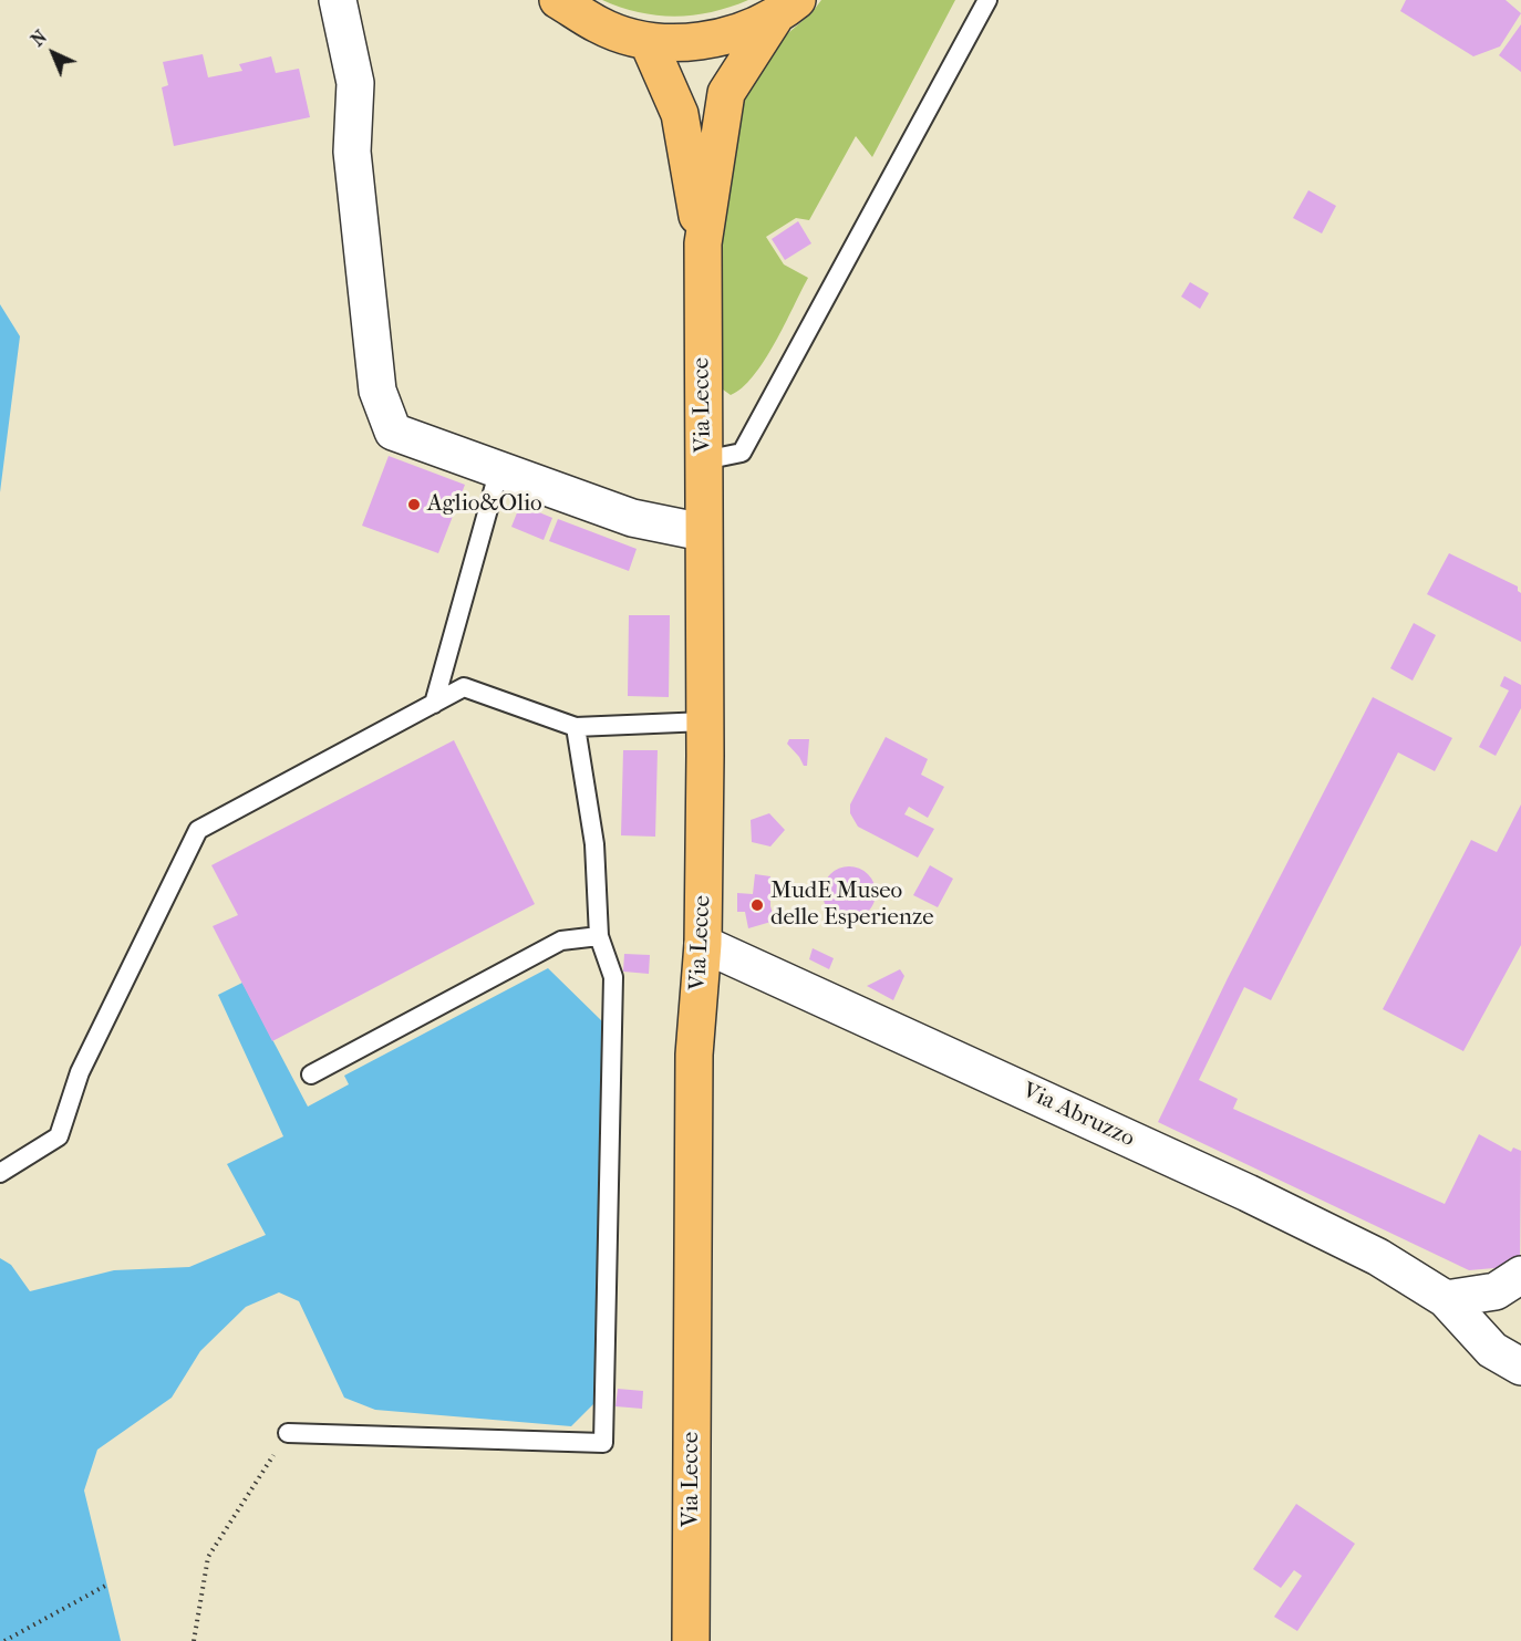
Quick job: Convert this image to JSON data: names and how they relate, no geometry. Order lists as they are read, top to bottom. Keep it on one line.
{"streets":{"main road":["Via Lecce"],"street":["Via Abruzzo"]},"crossings":[["Via Lecce","Via Abruzzo"]],"places":["Aglio&Olio","MudE Museo delle Esperienze"],"north":"top left"}
